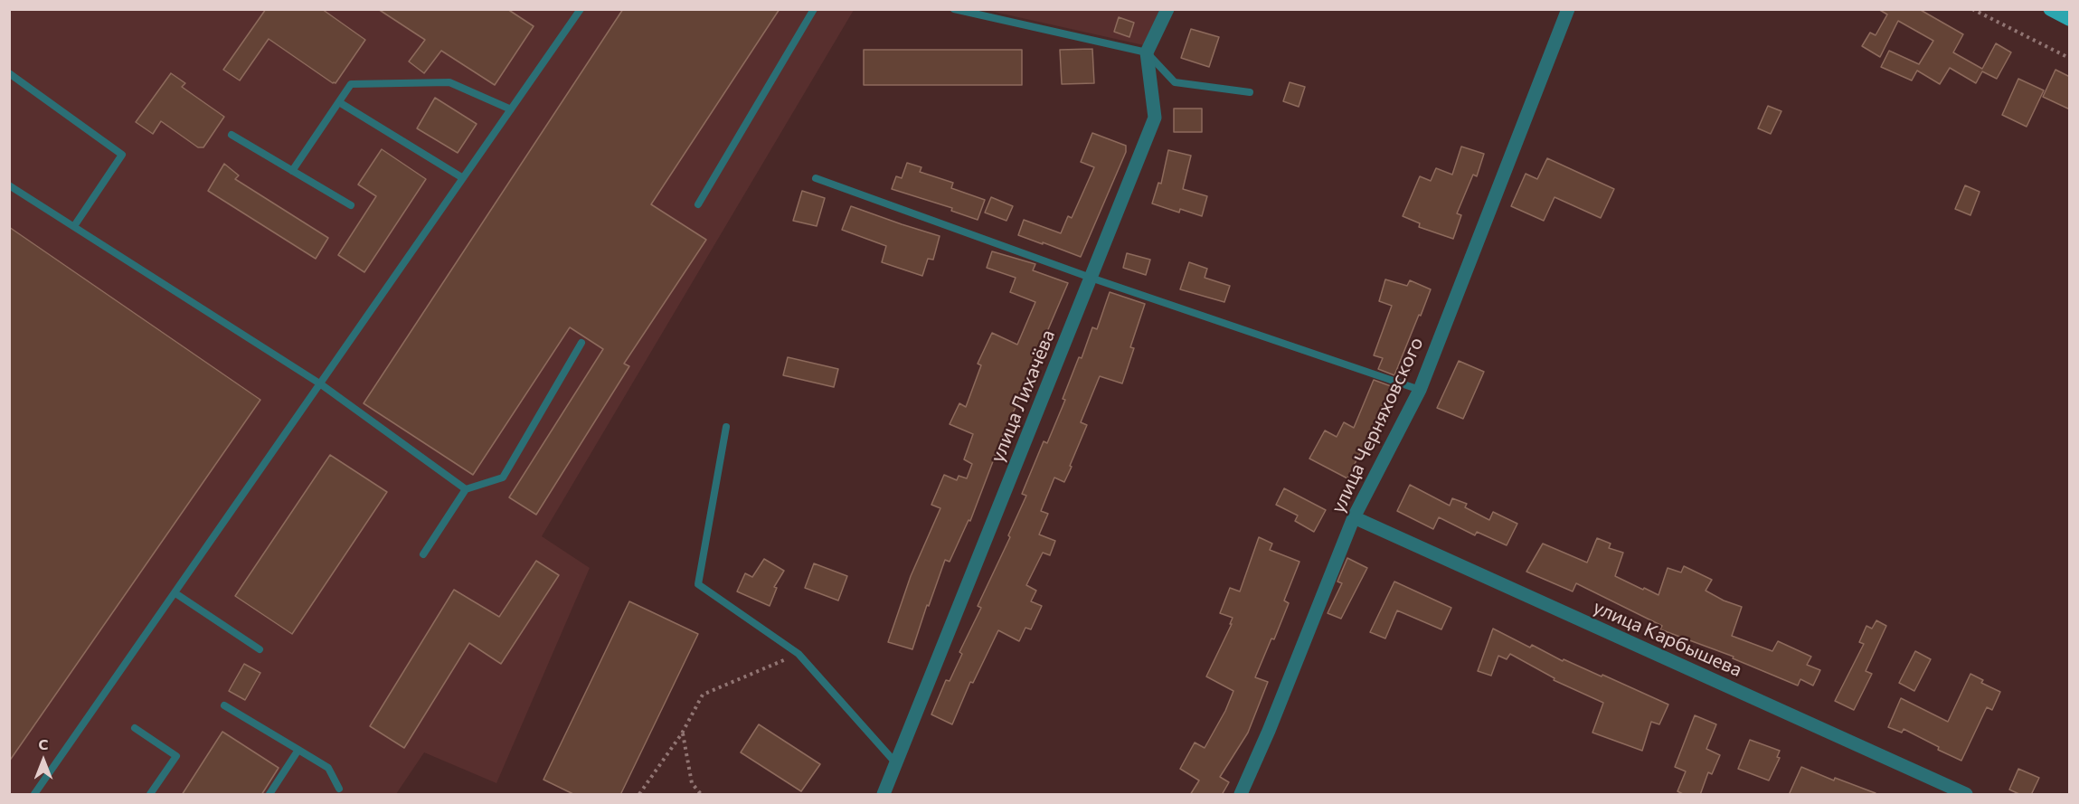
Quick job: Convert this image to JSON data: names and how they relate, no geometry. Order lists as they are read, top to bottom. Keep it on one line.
{"streets":{"street":["улица Лихачёва","улица Черняховского","улица Карбышева"]},"crossings":[["улица Черняховского","улица Карбышева"]],"north":"top"}
